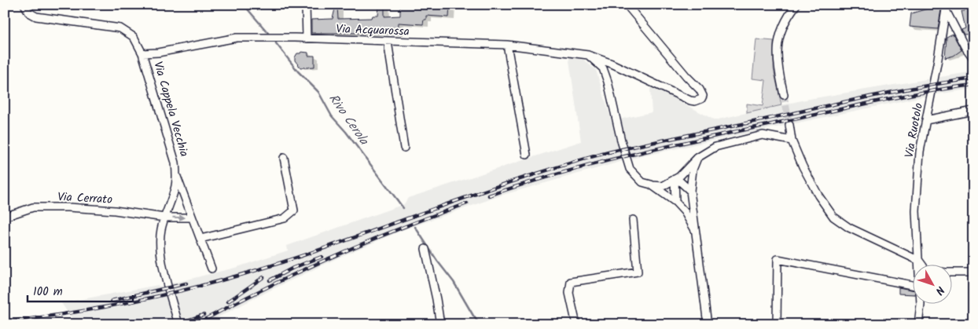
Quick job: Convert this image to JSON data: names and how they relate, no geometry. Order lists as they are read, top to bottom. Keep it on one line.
{"streets":{"street":["Via Acquarossa","Via Cappela Vecchia","Via Ruotolo","Via Cerrato"]},"crossings":[["Via Acquarossa","Via Cappela Vecchia"],["Via Cappela Vecchia","Via Cerrato"]],"water":["Rivo Cerola"],"scale_bar":"100 m","north":"bottom right"}
